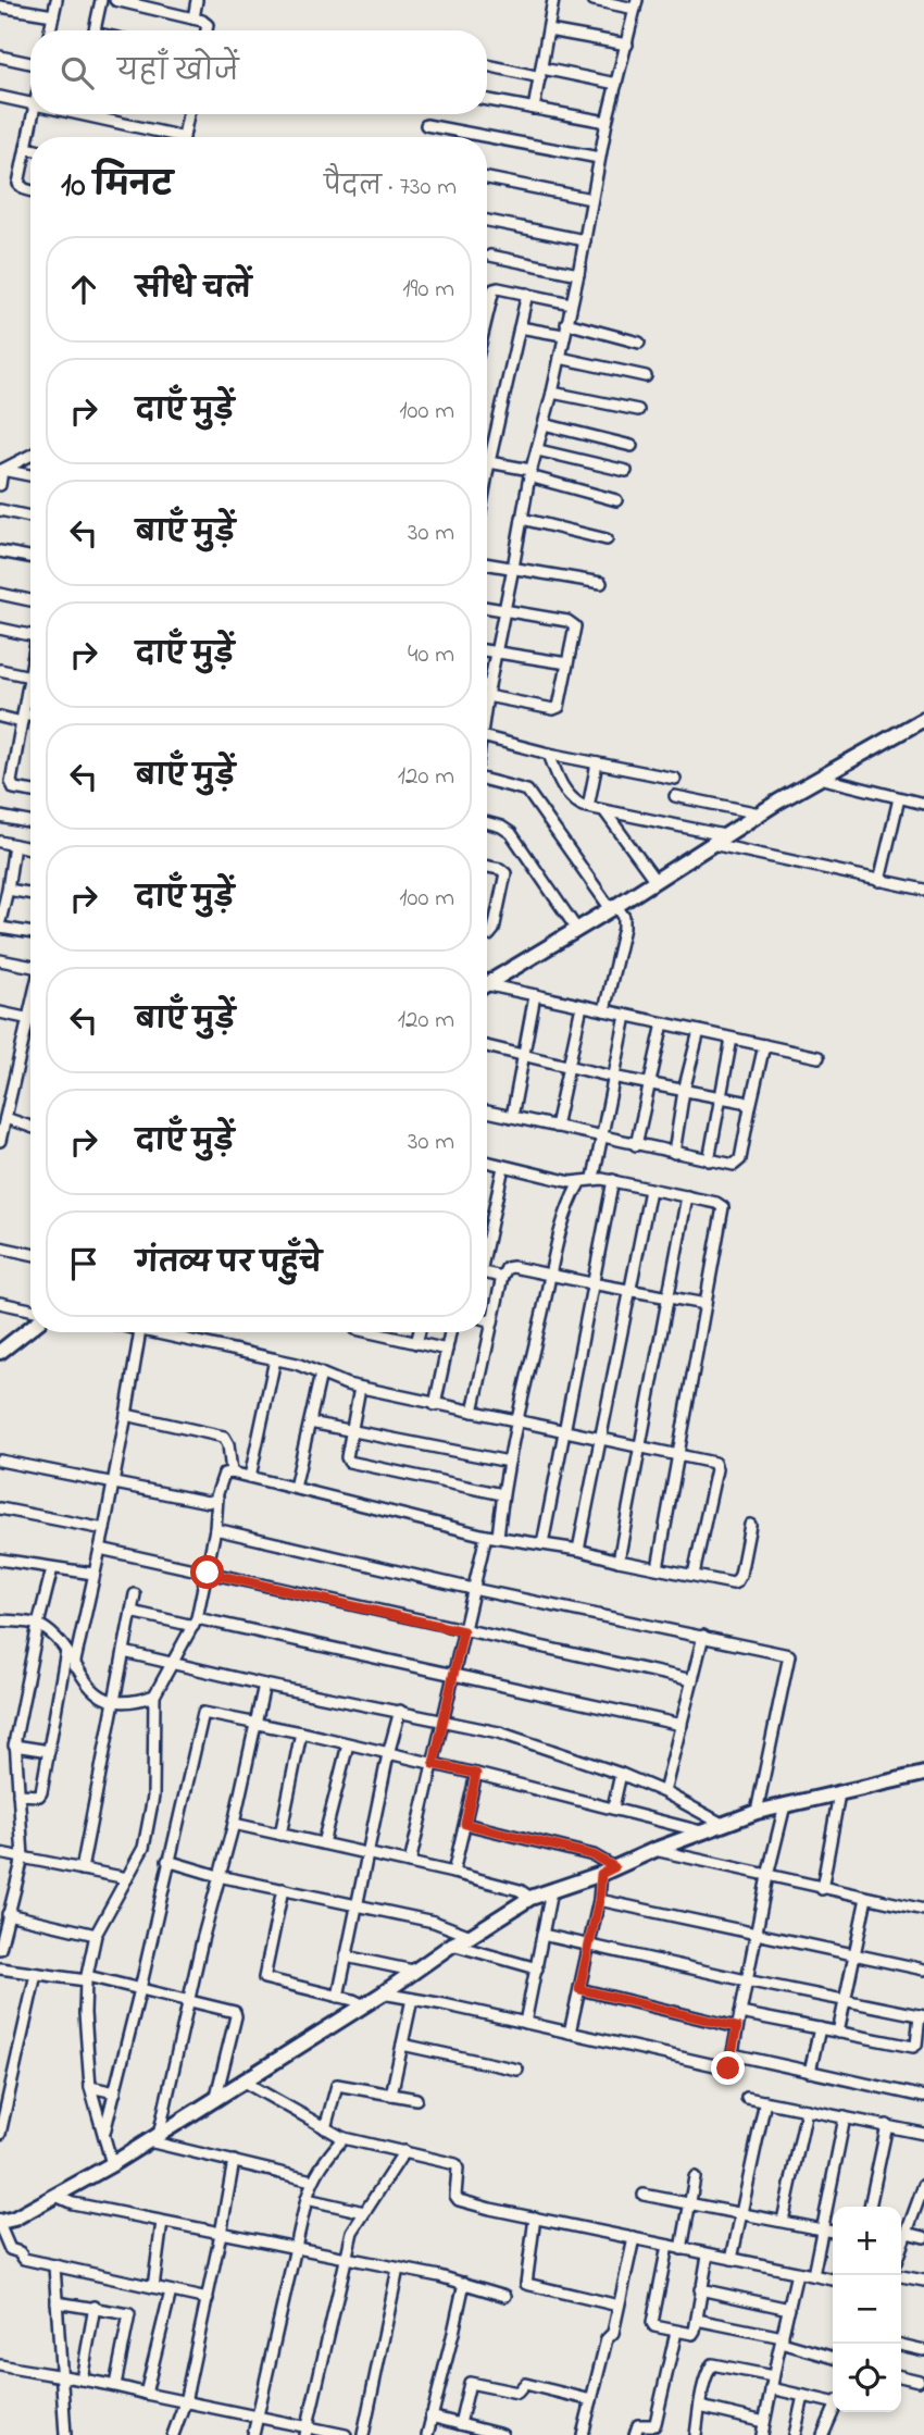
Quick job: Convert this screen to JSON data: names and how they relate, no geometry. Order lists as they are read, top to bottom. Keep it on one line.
{"page":{"search":"यहाँ खोजें","heading":["10 मिनट","पैदल · 730 m"],"list":[["सीधे चलें","190 m"],["दाएँ मुड़ें","100 m"],["बाएँ मुड़ें","30 m"],["दाएँ मुड़ें","40 m"],["बाएँ मुड़ें","120 m"],["दाएँ मुड़ें","100 m"],["बाएँ मुड़ें","120 m"],["दाएँ मुड़ें","30 m"],"गंतव्य पर पहुँचे"],"map_buttons":["+","−"]}}
